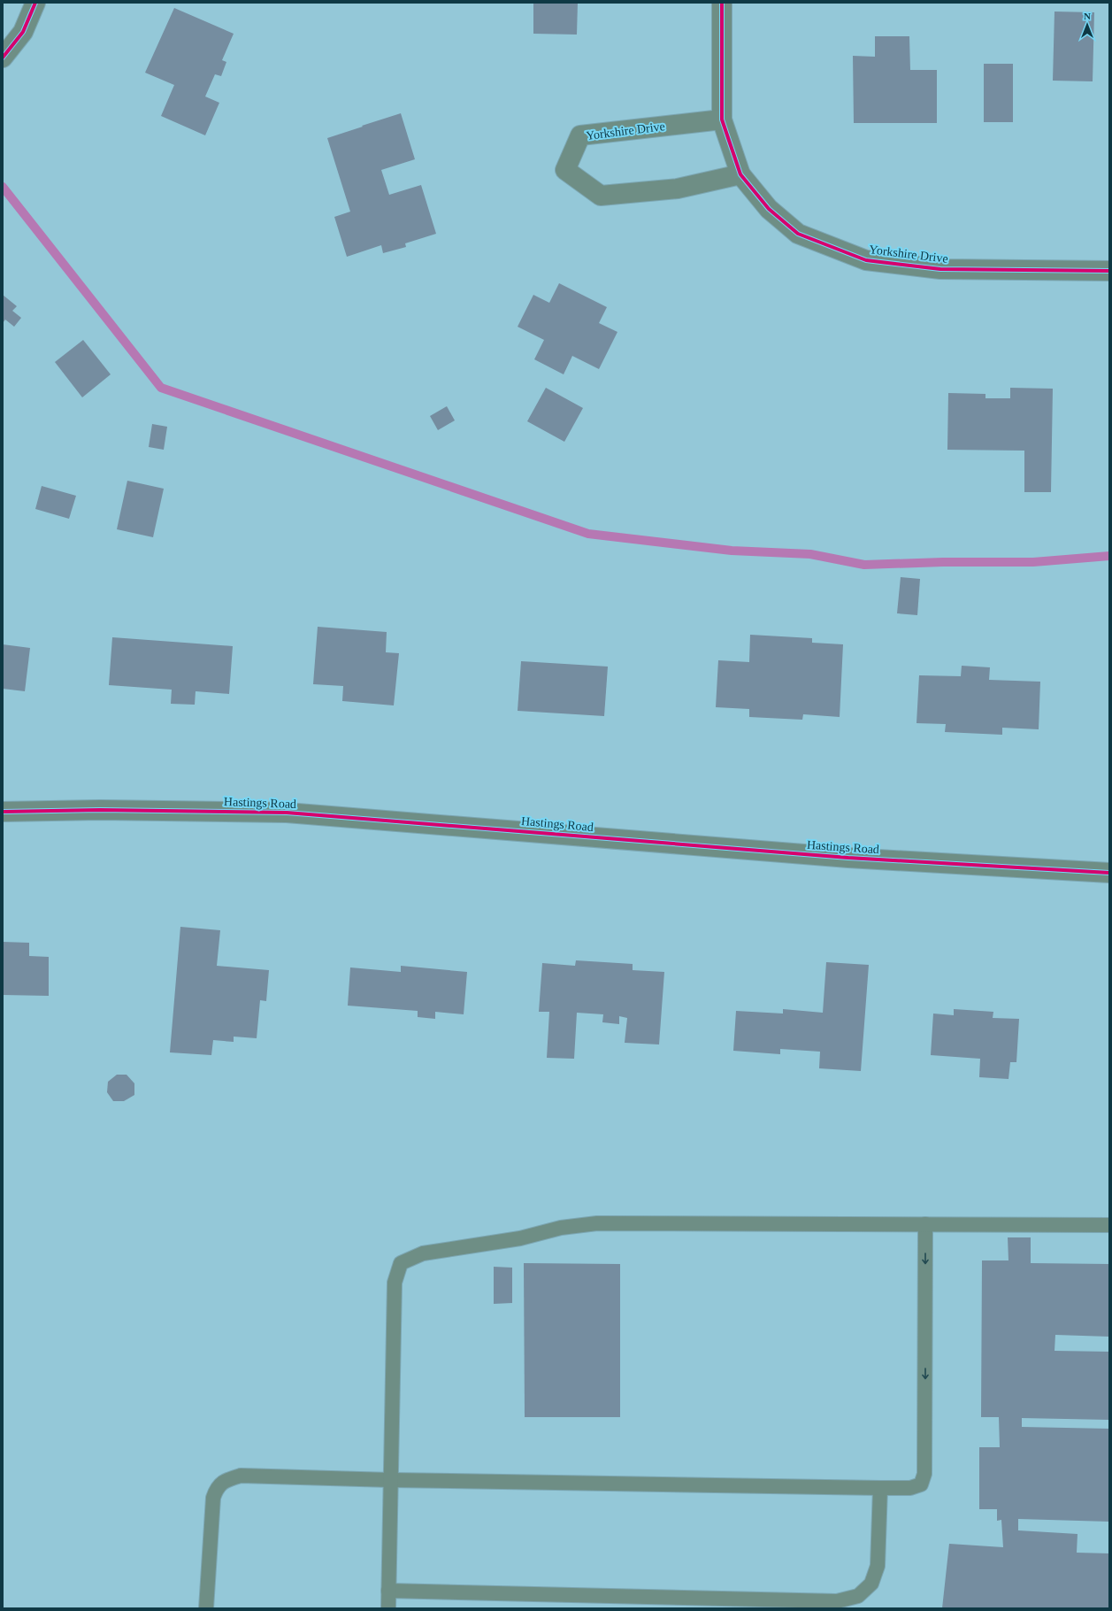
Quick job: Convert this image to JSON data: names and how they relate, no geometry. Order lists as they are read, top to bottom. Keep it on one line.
{"streets":{"street":["Yorkshire Drive","Hastings Road"]},"north":"top"}
